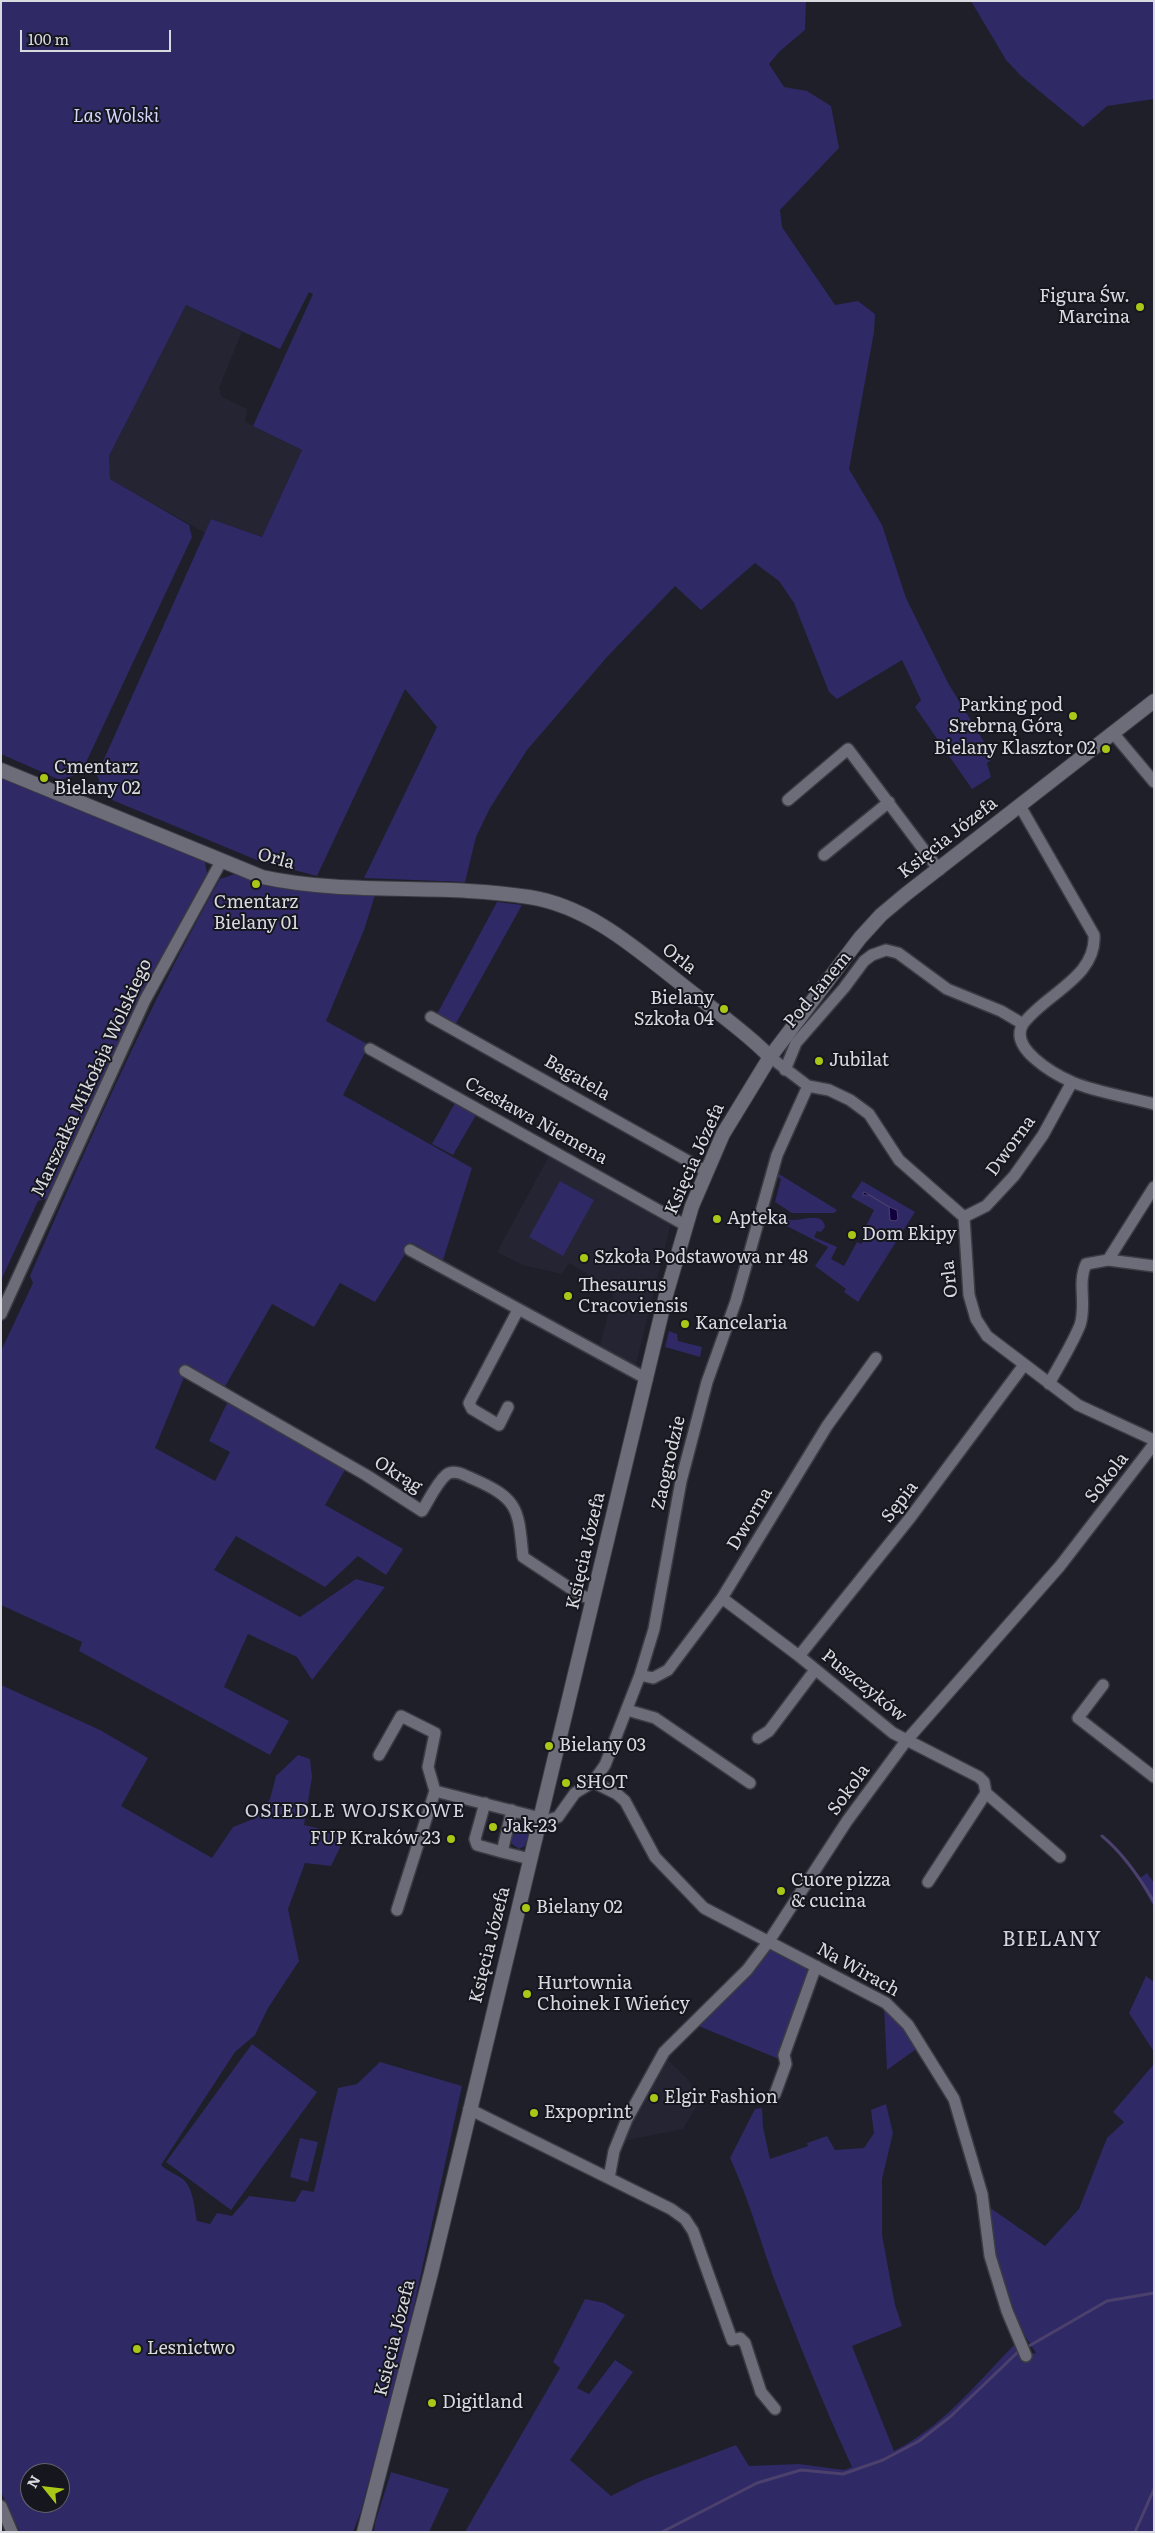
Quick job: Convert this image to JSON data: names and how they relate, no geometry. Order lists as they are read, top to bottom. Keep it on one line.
{"streets":{"street":["Księcia Józefa","Orla","Pod Janem","Marszałka Mikołaja Wolskiego","Bagatela","Czesława Niemena","Dworna","Zaogrodzie","Okrąg","Sokola","Sępia","Puszczyków","Na Wirach"]},"crossings":[["Księcia Józefa","Orla"],["Księcia Józefa","Bagatela"],["Księcia Józefa","Czesława Niemena"],["Księcia Józefa","Zaogrodzie"],["Księcia Józefa","Okrąg"],["Orla","Pod Janem"],["Orla","Marszałka Mikołaja Wolskiego"],["Orla","Dworna"],["Orla","Zaogrodzie"],["Orla","Sokola"],["Orla","Sępia"],["Dworna","Zaogrodzie"],["Dworna","Puszczyków"],["Zaogrodzie","Na Wirach"],["Sokola","Puszczyków"],["Sokola","Na Wirach"],["Sępia","Puszczyków"]],"districts":["OSIEDLE WOJSKOWE","BIELANY"],"parks":["Las Wolski"],"places":["Figura Św. Marcina","Parking pod Srebrną Górą","Bielany Klasztor 02","Cmentarz Bielany 02","Cmentarz Bielany 01","Bielany Szkoła 04","Jubilat","Apteka","Dom Ekipy","Szkoła Podstawowa nr 48","Thesaurus Cracoviensis","Kancelaria","Bielany 03","SHOT","Jak-23","FUP Kraków 23","Cuore pizza & cucina","Bielany 02","Hurtownia Choinek I Wieńcy","Elgir Fashion","Expoprint","Lesnictwo","Digitland"],"scale_bar":"100 m","north":"top left"}
